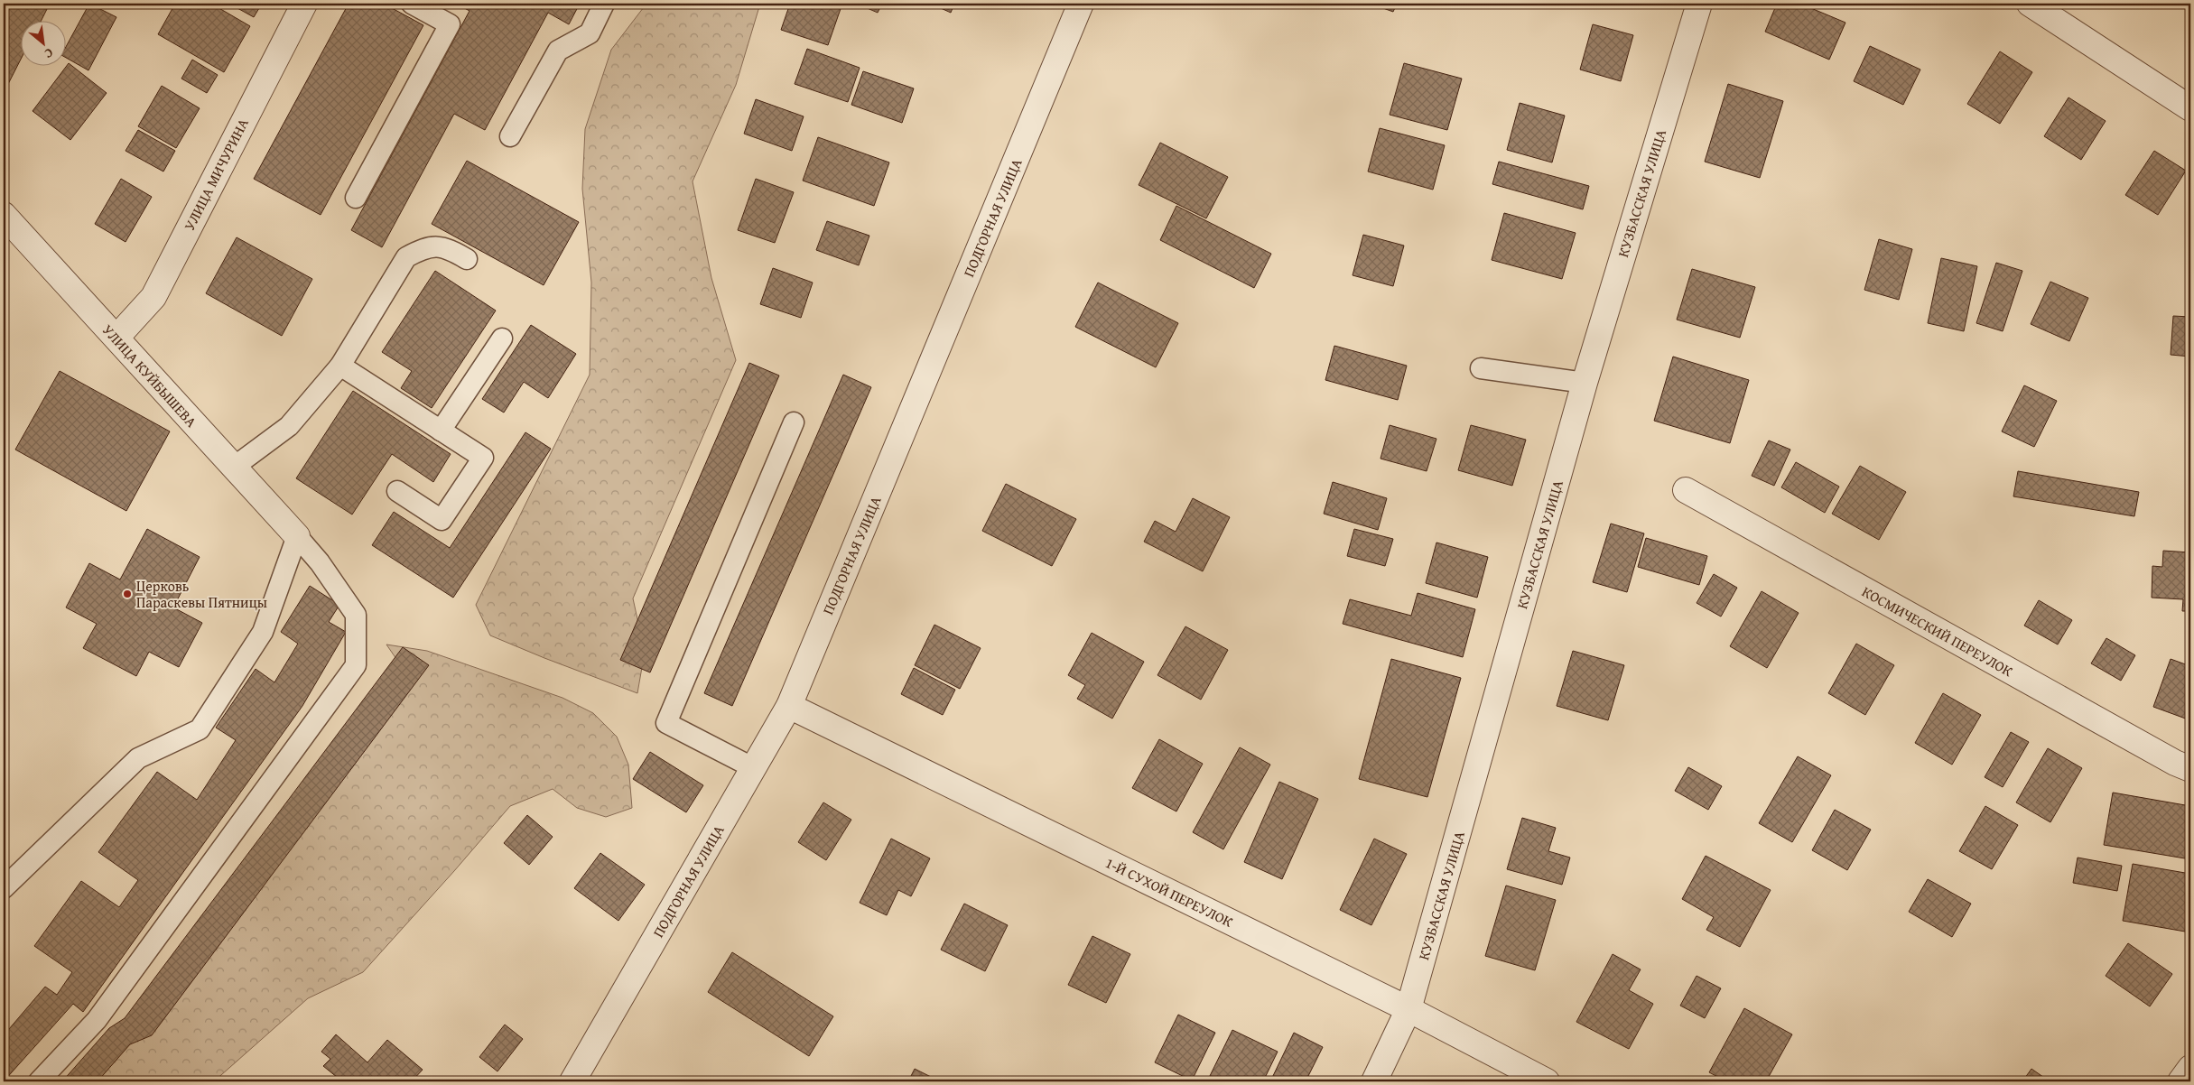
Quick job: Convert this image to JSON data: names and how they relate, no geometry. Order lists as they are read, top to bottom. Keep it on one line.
{"streets":{"street":["УЛИЦА МИЧУРИНА","КУЗБАССКАЯ УЛИЦА","ПОДГОРНАЯ УЛИЦА","УЛИЦА КУЙБЫШЕВА","КОСМИЧЕСКИЙ ПЕРЕУЛОК","1-Й СУХОЙ ПЕРЕУЛОК"]},"crossings":[["УЛИЦА МИЧУРИНА","УЛИЦА КУЙБЫШЕВА"],["КУЗБАССКАЯ УЛИЦА","1-Й СУХОЙ ПЕРЕУЛОК"],["ПОДГОРНАЯ УЛИЦА","1-Й СУХОЙ ПЕРЕУЛОК"]],"places":["Церковь Параскевы Пятницы"],"north":"bottom right"}
